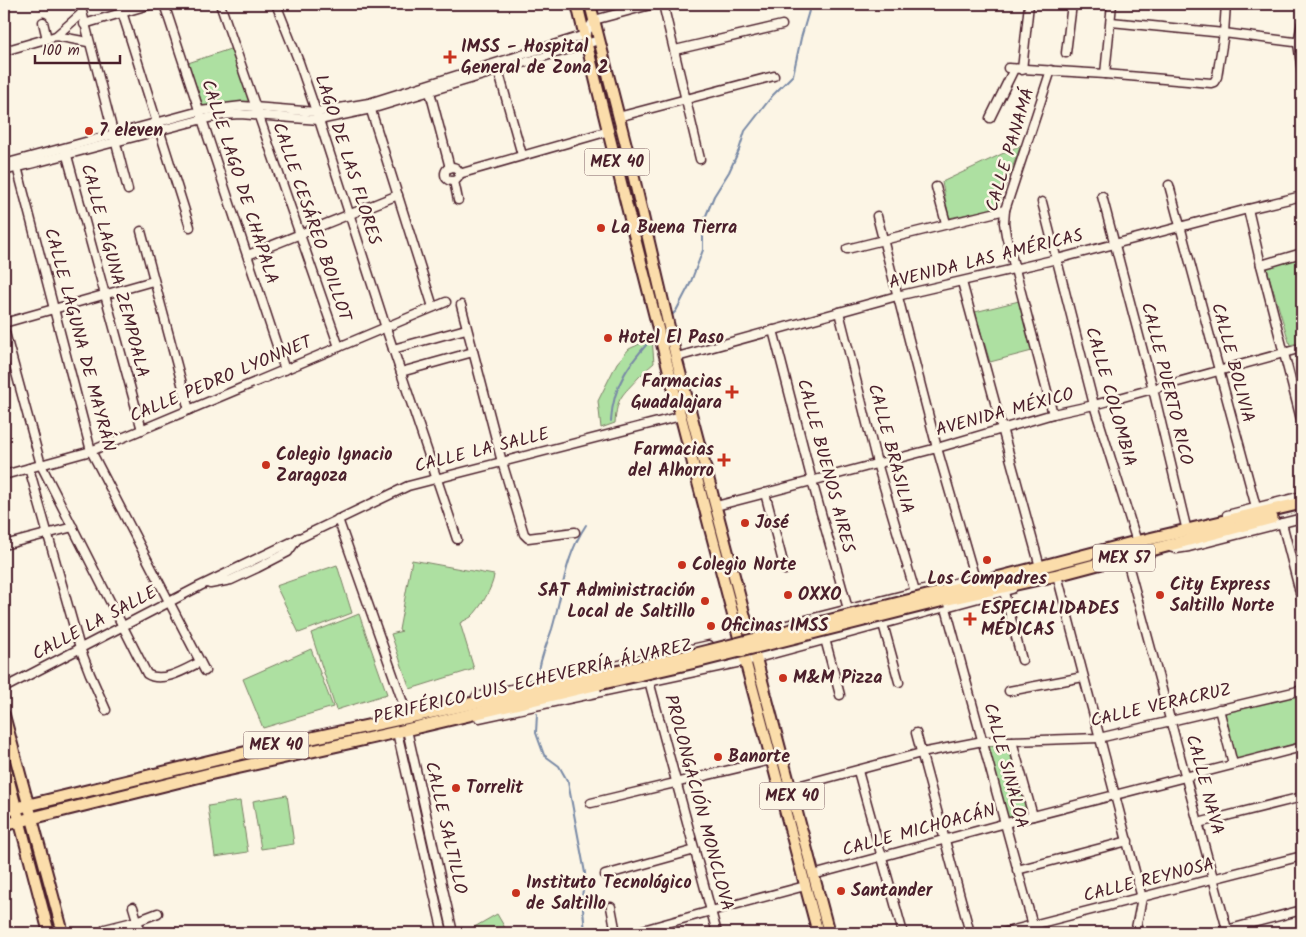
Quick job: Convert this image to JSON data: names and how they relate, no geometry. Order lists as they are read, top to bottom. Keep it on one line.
{"streets":{"highway":["MEX 40","MEX 57","PERIFÉRICO LUIS ECHEVERRÍA ÁLVAREZ"],"street":["CALLE PANAMÁ","LAGO DE LAS FLORES","CALLE LAGO DE CHAPALA","CALLE CESÁREO BOILLOT","AVENIDA LAS AMÉRICAS","CALLE LAGUNA ZEMPOALA","CALLE LAGUNA DE MAYRÁN","CALLE BOLIVIA","CALLE PEDRO LYONNET","CALLE PUERTO RICO","CALLE COLOMBIA","AVENIDA MÉXICO","CALLE BRASILIA","CALLE LA SALLE","CALLE BUENOS AIRES","CALLE VERACRUZ","CALLE SINALOA","CALLE NAVA","PROLONGACIÓN MONCLOVA","CALLE SALTILLO","CALLE MICHOACÁN","CALLE REYNOSA"]},"crossings":[["CALLE PANAMÁ","AVENIDA LAS AMÉRICAS"],["CALLE PANAMÁ","AVENIDA MÉXICO"],["LAGO DE LAS FLORES","CALLE PEDRO LYONNET"],["LAGO DE LAS FLORES","CALLE LA SALLE"],["MEX 40","AVENIDA LAS AMÉRICAS"],["MEX 40","AVENIDA MÉXICO"],["MEX 40","CALLE LA SALLE"],["MEX 40","PERIFÉRICO LUIS ECHEVERRÍA ÁLVAREZ"],["MEX 40","CALLE VERACRUZ"],["MEX 40","CALLE MICHOACÁN"],["CALLE LAGO DE CHAPALA","CALLE PEDRO LYONNET"],["CALLE CESÁREO BOILLOT","CALLE PEDRO LYONNET"],["AVENIDA LAS AMÉRICAS","CALLE BOLIVIA"],["AVENIDA LAS AMÉRICAS","CALLE PUERTO RICO"],["AVENIDA LAS AMÉRICAS","CALLE COLOMBIA"],["AVENIDA LAS AMÉRICAS","CALLE BRASILIA"],["AVENIDA LAS AMÉRICAS","CALLE BUENOS AIRES"],["CALLE LAGUNA ZEMPOALA","CALLE PEDRO LYONNET"],["CALLE LAGUNA DE MAYRÁN","CALLE PEDRO LYONNET"],["CALLE LAGUNA DE MAYRÁN","CALLE LA SALLE"],["CALLE BOLIVIA","AVENIDA MÉXICO"],["CALLE PUERTO RICO","AVENIDA MÉXICO"],["CALLE PUERTO RICO","PERIFÉRICO LUIS ECHEVERRÍA ÁLVAREZ"],["CALLE COLOMBIA","AVENIDA MÉXICO"],["CALLE COLOMBIA","PERIFÉRICO LUIS ECHEVERRÍA ÁLVAREZ"],["AVENIDA MÉXICO","CALLE BRASILIA"],["AVENIDA MÉXICO","CALLE BUENOS AIRES"],["CALLE BRASILIA","PERIFÉRICO LUIS ECHEVERRÍA ÁLVAREZ"],["CALLE BUENOS AIRES","PERIFÉRICO LUIS ECHEVERRÍA ÁLVAREZ"],["PERIFÉRICO LUIS ECHEVERRÍA ÁLVAREZ","CALLE SINALOA"],["PERIFÉRICO LUIS ECHEVERRÍA ÁLVAREZ","CALLE NAVA"],["PERIFÉRICO LUIS ECHEVERRÍA ÁLVAREZ","CALLE SALTILLO"],["CALLE VERACRUZ","CALLE SINALOA"],["CALLE VERACRUZ","CALLE NAVA"],["CALLE SINALOA","CALLE MICHOACÁN"],["CALLE SINALOA","CALLE REYNOSA"],["CALLE NAVA","CALLE MICHOACÁN"],["CALLE NAVA","CALLE REYNOSA"]],"places":{"health":["IMSS - Hospital General de Zona 2","Farmacias Guadalajara","Farmacias del Alhorro","ESPECIALIDADES MÉDICAS"],"other":["7 eleven","La Buena Tierra","Hotel El Paso","Colegio Ignacio Zaragoza","José","Los Compadres","Colegio Norte","OXXO","City Express Saltillo Norte","SAT Administración Local de Saltillo","Oficinas IMSS","M&M Pizza","Banorte","Torrelit","Santander","Instituto Tecnológico de Saltillo"]},"scale_bar":"100 m"}
